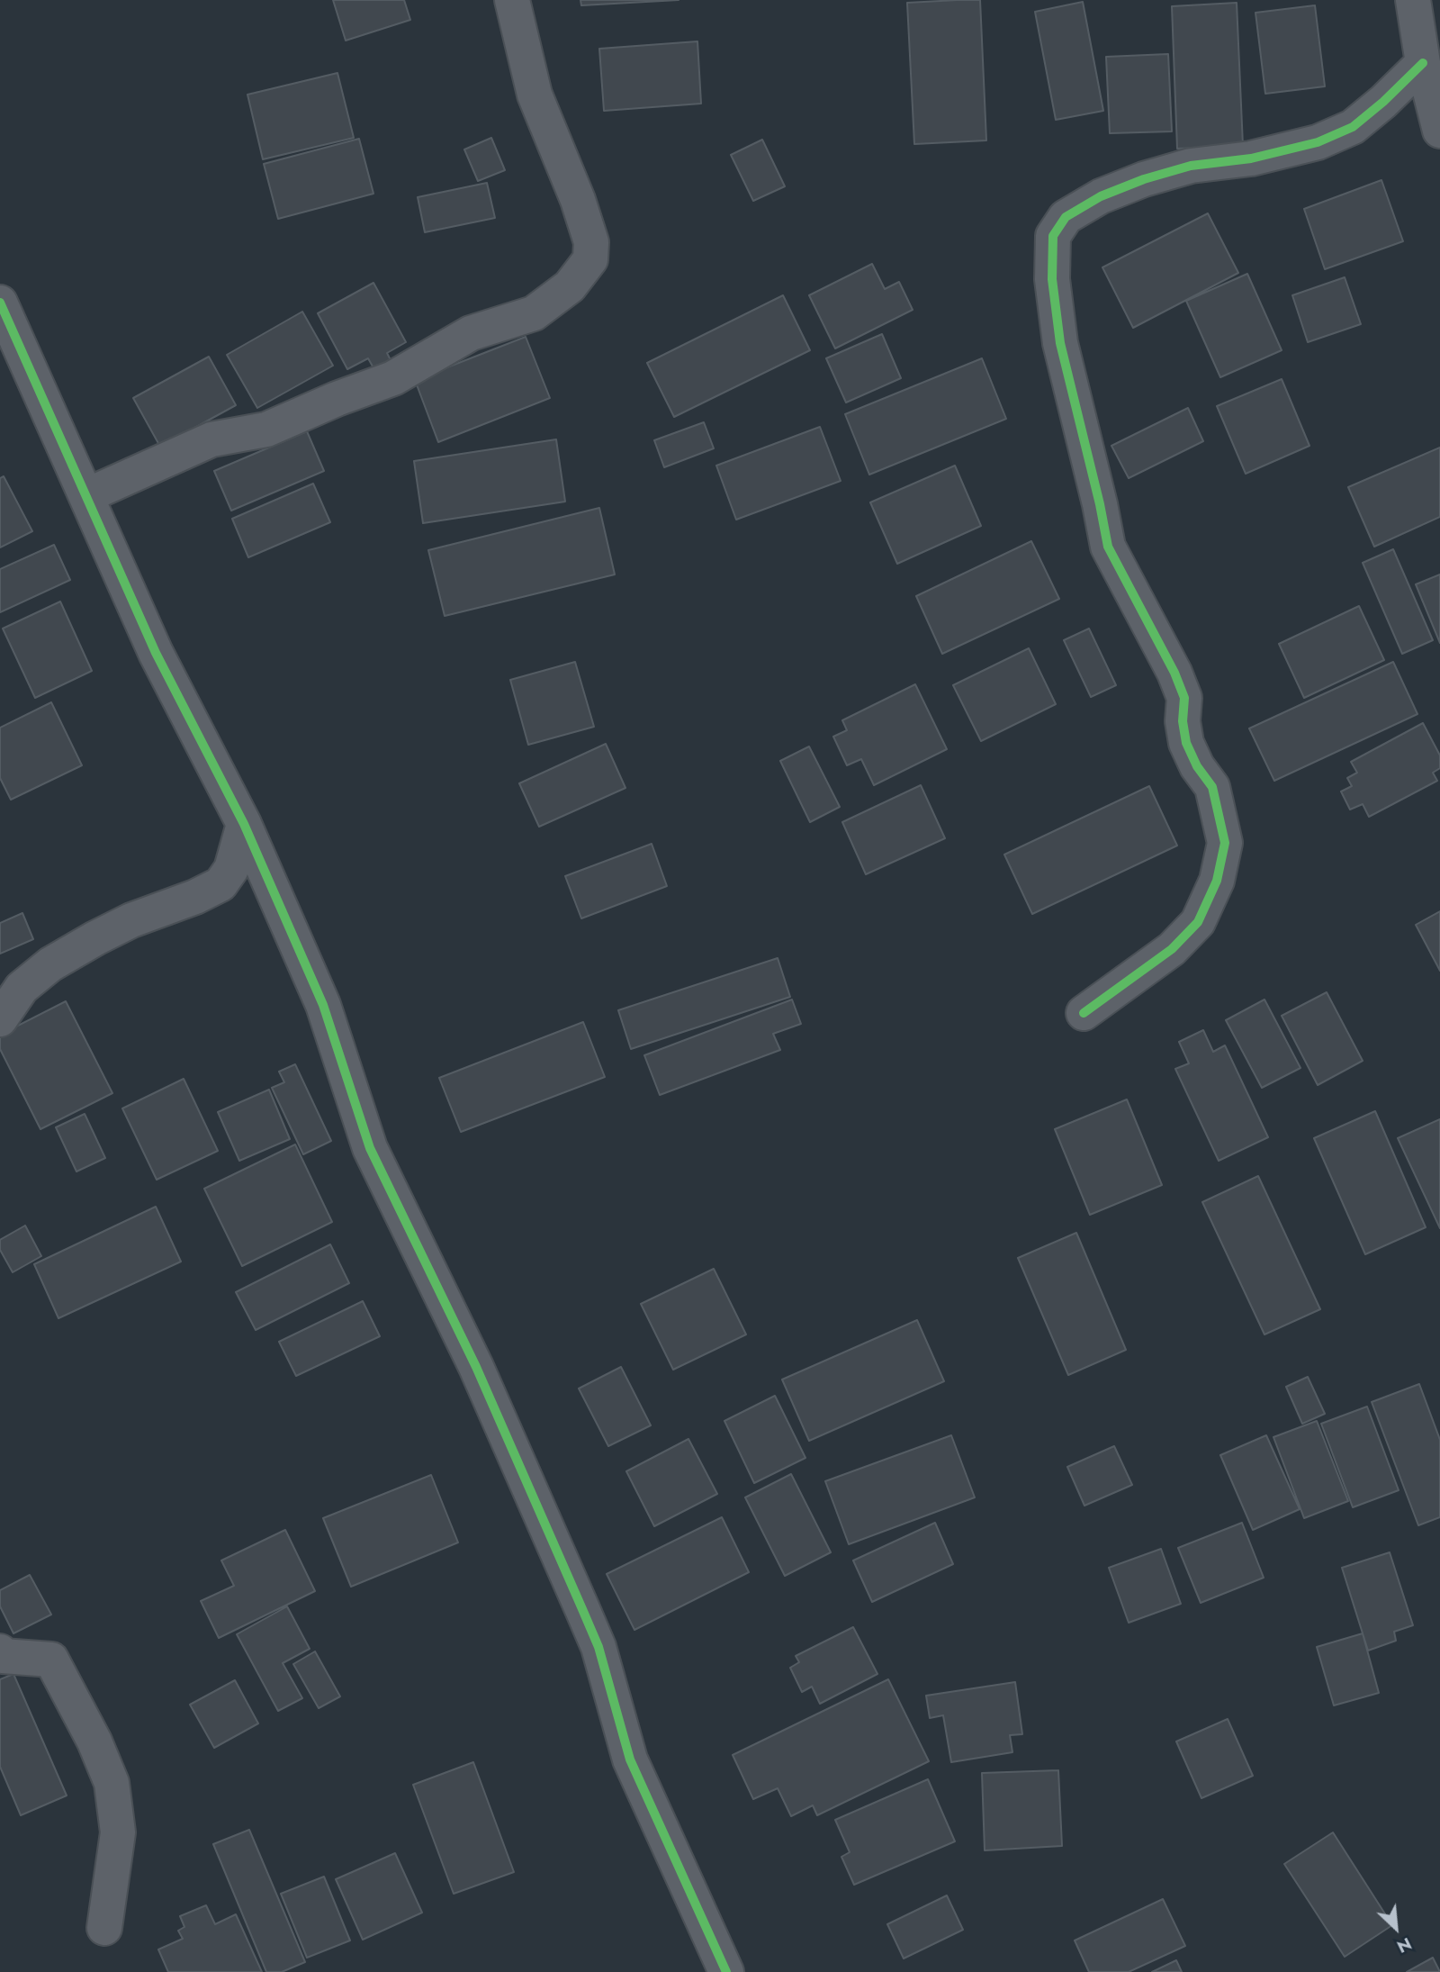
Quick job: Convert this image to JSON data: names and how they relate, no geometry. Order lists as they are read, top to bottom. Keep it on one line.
{"north":"bottom right"}
